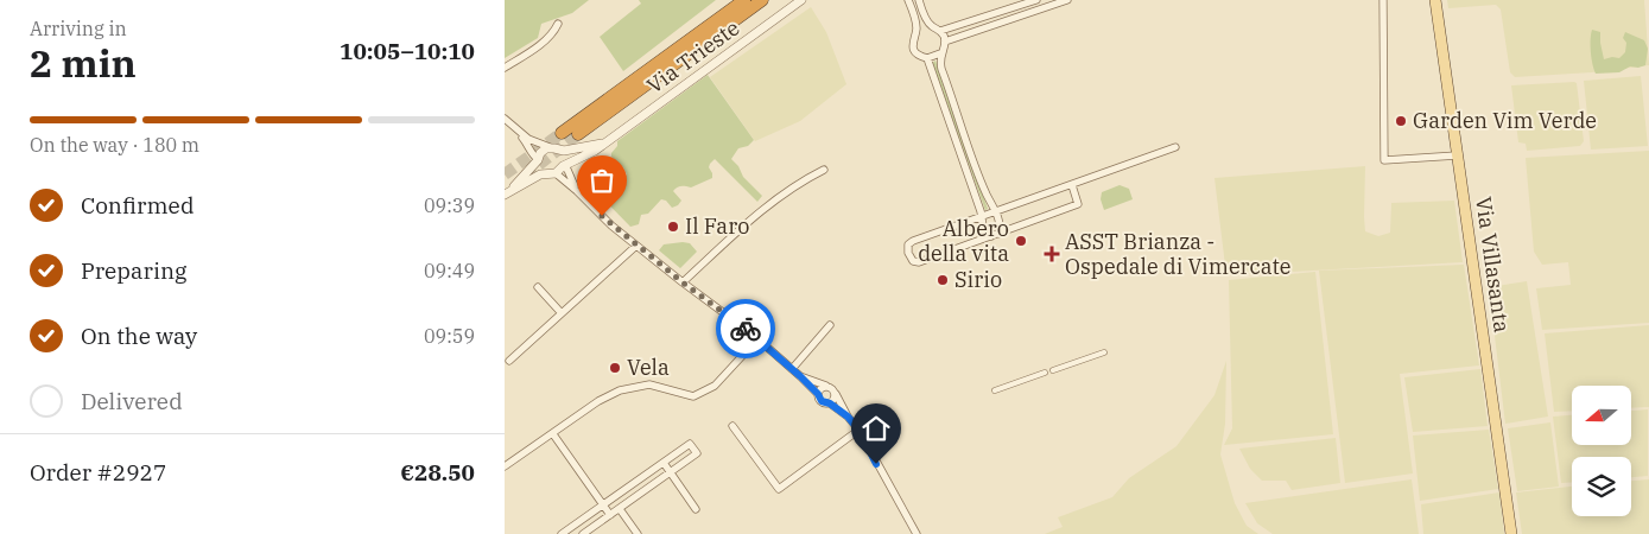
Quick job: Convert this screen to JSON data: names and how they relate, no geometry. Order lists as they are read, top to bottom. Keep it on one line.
{"streets":{"main road":["Via Villasanta"],"street":["Via Trieste"]},"places":{"other":["Garden Vim Verde","Il Faro","Albero della vita","Sirio","Vela"],"health":["ASST Brianza - Ospedale di Vimercate"]},"north":"left","page":{"heading":["2 min","Arriving in","10:05–10:10"],"panel":["Order #2927","€28.50"],"bar":"On the way · 180 m","list":[["Confirmed","09:39"],["Preparing","09:49"],["On the way","09:59"],"Delivered"]}}
